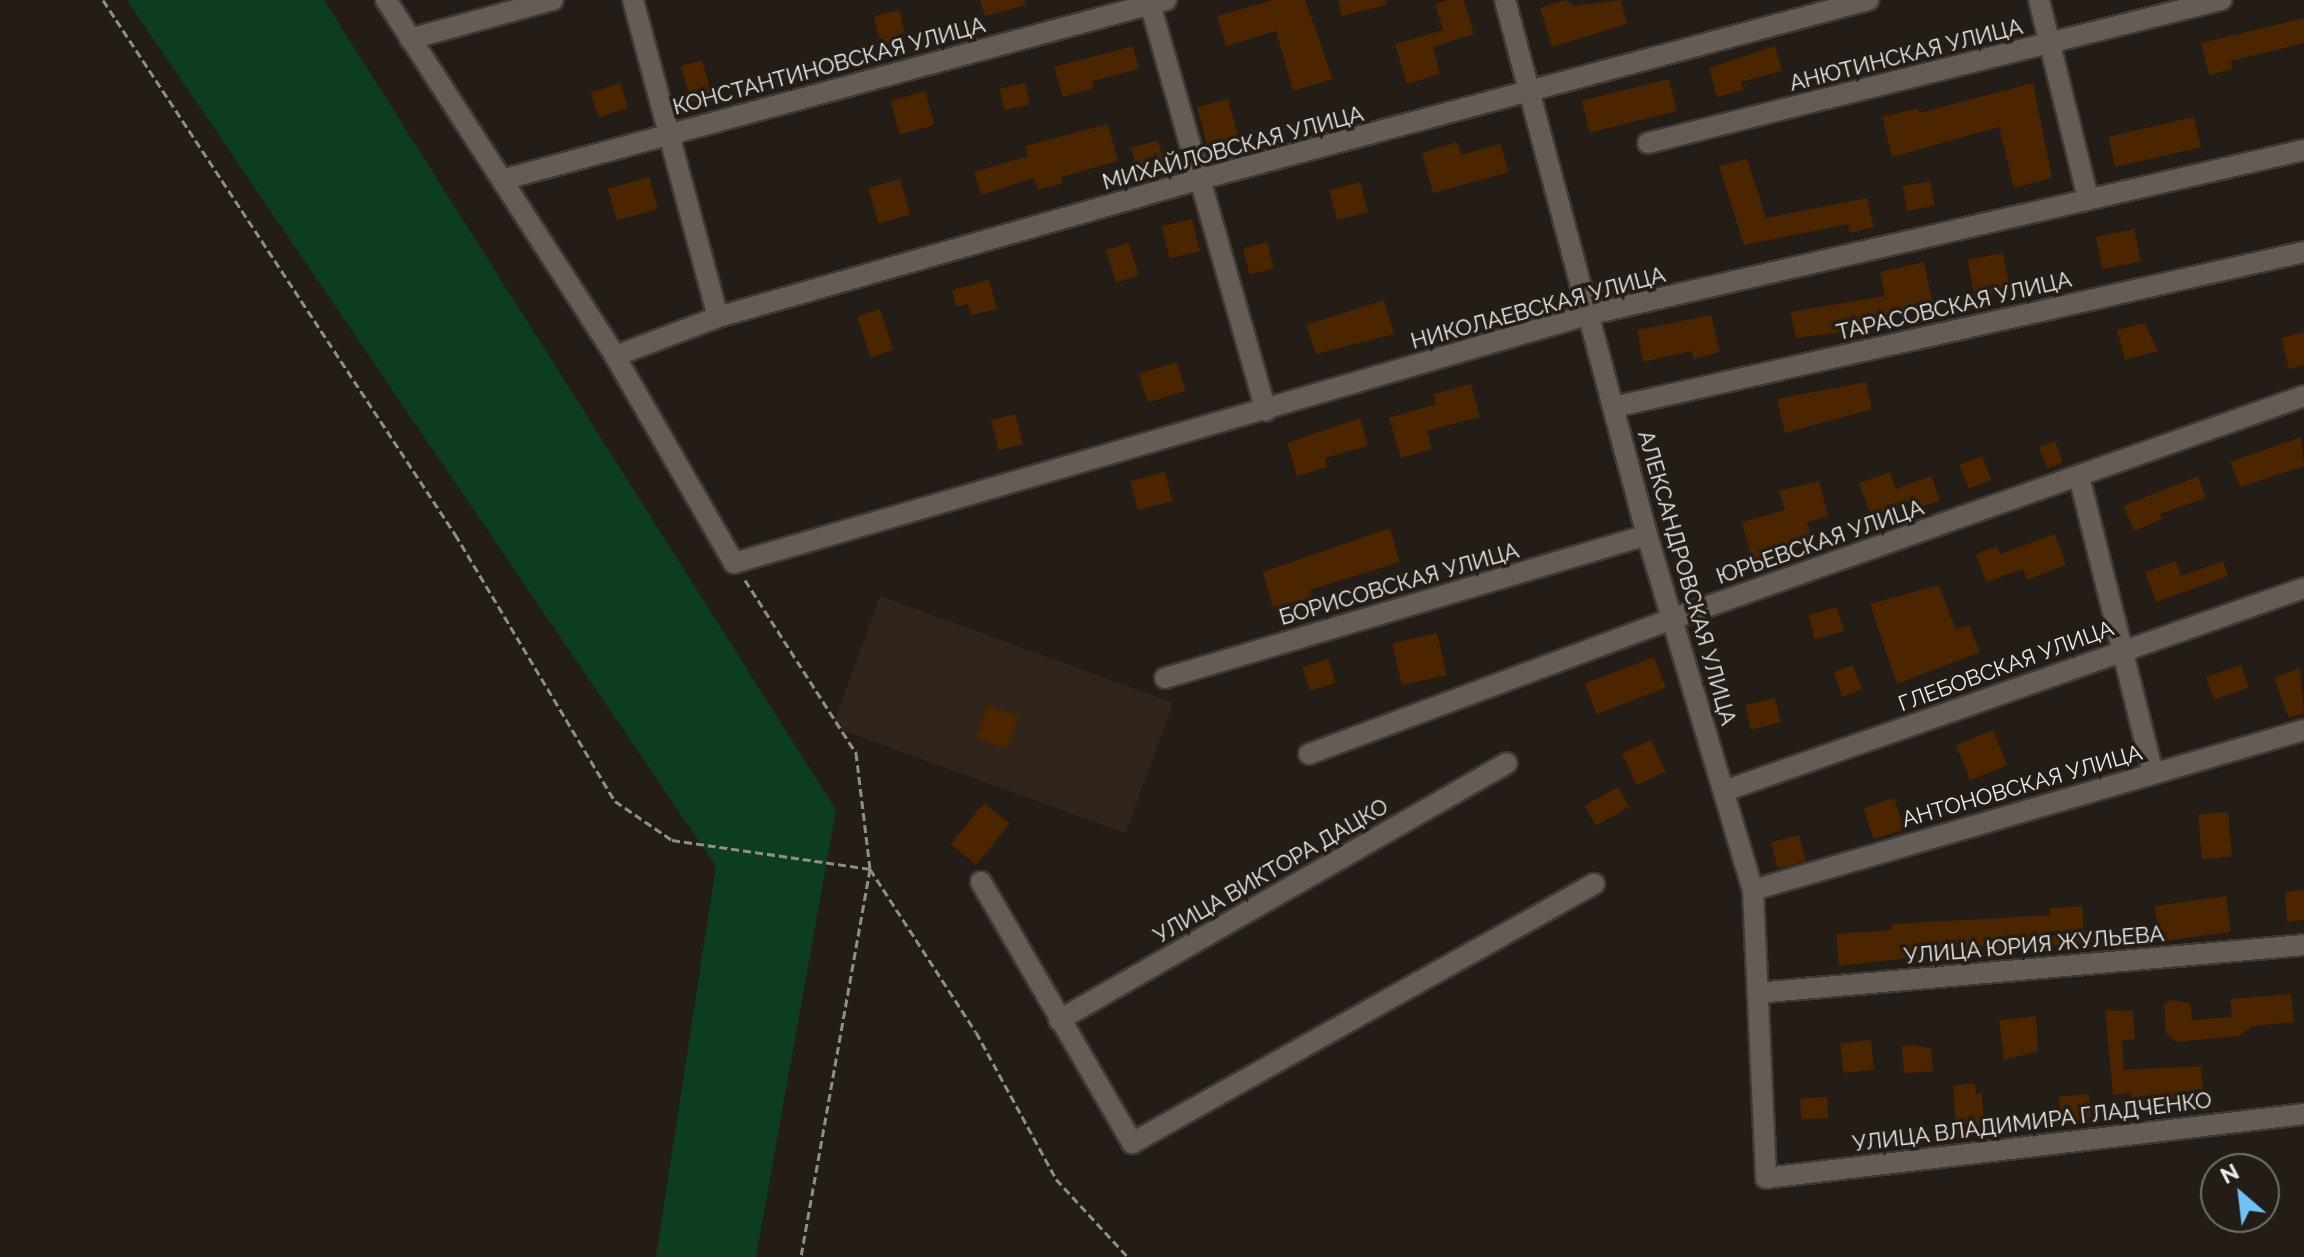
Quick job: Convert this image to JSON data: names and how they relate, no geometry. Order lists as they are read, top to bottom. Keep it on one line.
{"streets":{"street":["АНЮТИНСКАЯ УЛИЦА","КОНСТАНТИНОВСКАЯ УЛИЦА","МИХАЙЛОВСКАЯ УЛИЦА","ТАРАСОВСКАЯ УЛИЦА","НИКОЛАЕВСКАЯ УЛИЦА","ЮРЬЕВСКАЯ УЛИЦА","АЛЕКСАНДРОВСКАЯ УЛИЦА","БОРИСОВСКАЯ УЛИЦА","ГЛЕБОВСКАЯ УЛИЦА","АНТОНОВСКАЯ УЛИЦА","УЛИЦА ВИКТОРА ДАЦКО","УЛИЦА ЮРИЯ ЖУЛЬЕВА","УЛИЦА ВЛАДИМИРА ГЛАДЧЕНКО"]},"crossings":[["МИХАЙЛОВСКАЯ УЛИЦА","АЛЕКСАНДРОВСКАЯ УЛИЦА"],["ТАРАСОВСКАЯ УЛИЦА","АЛЕКСАНДРОВСКАЯ УЛИЦА"],["НИКОЛАЕВСКАЯ УЛИЦА","АЛЕКСАНДРОВСКАЯ УЛИЦА"],["ЮРЬЕВСКАЯ УЛИЦА","АЛЕКСАНДРОВСКАЯ УЛИЦА"],["АЛЕКСАНДРОВСКАЯ УЛИЦА","БОРИСОВСКАЯ УЛИЦА"],["АЛЕКСАНДРОВСКАЯ УЛИЦА","ГЛЕБОВСКАЯ УЛИЦА"],["АЛЕКСАНДРОВСКАЯ УЛИЦА","АНТОНОВСКАЯ УЛИЦА"],["АЛЕКСАНДРОВСКАЯ УЛИЦА","УЛИЦА ВЛАДИМИРА ГЛАДЧЕНКО"]],"north":"top left"}
